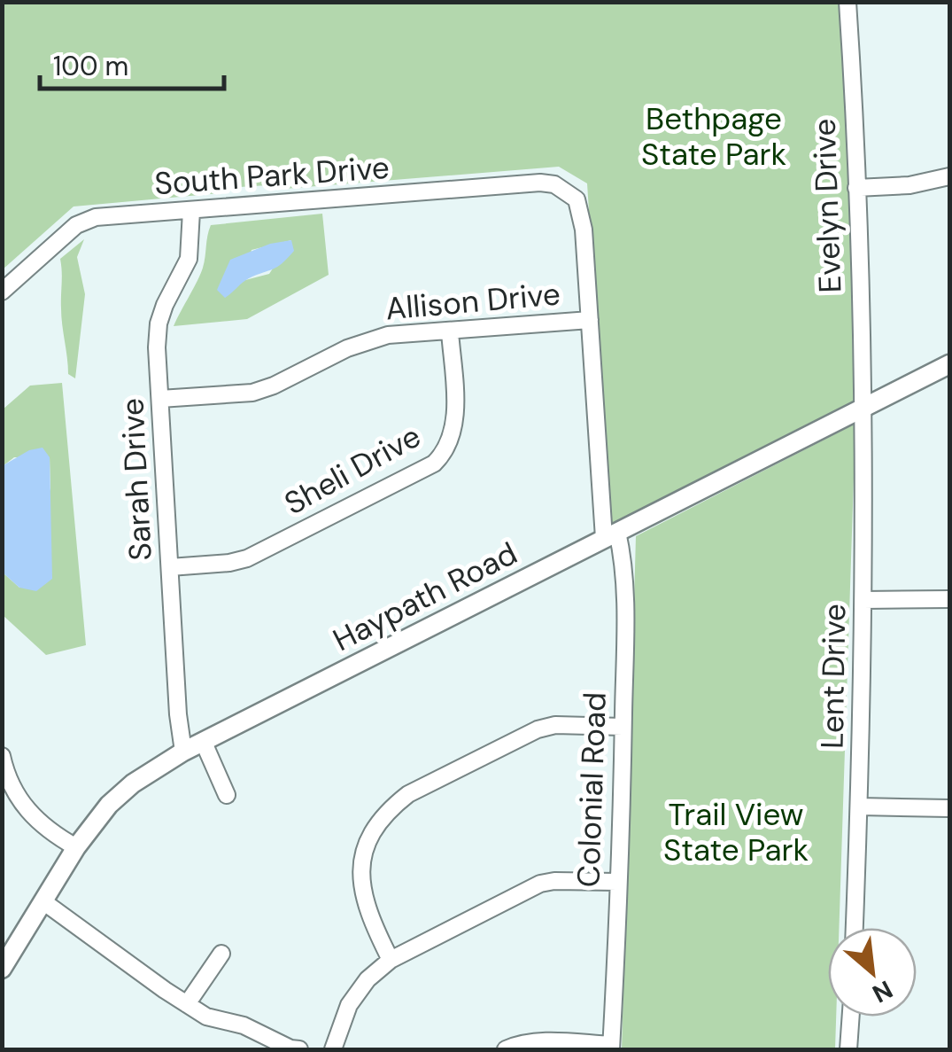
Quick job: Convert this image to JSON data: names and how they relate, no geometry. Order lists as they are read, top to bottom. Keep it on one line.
{"streets":{"street":["South Park Drive","Evelyn Drive","Allison Drive","Sheli Drive","Sarah Drive","Haypath Road","Lent Drive","Colonial Road"]},"crossings":[["South Park Drive","Sarah Drive"],["South Park Drive","Colonial Road"],["Evelyn Drive","Haypath Road"],["Evelyn Drive","Lent Drive"],["Allison Drive","Sheli Drive"],["Allison Drive","Sarah Drive"],["Allison Drive","Colonial Road"],["Sheli Drive","Sarah Drive"],["Sarah Drive","Haypath Road"],["Haypath Road","Lent Drive"],["Haypath Road","Colonial Road"]],"parks":["Bethpage State Park","Trail View State Park"],"scale_bar":"100 m","north":"bottom right"}
